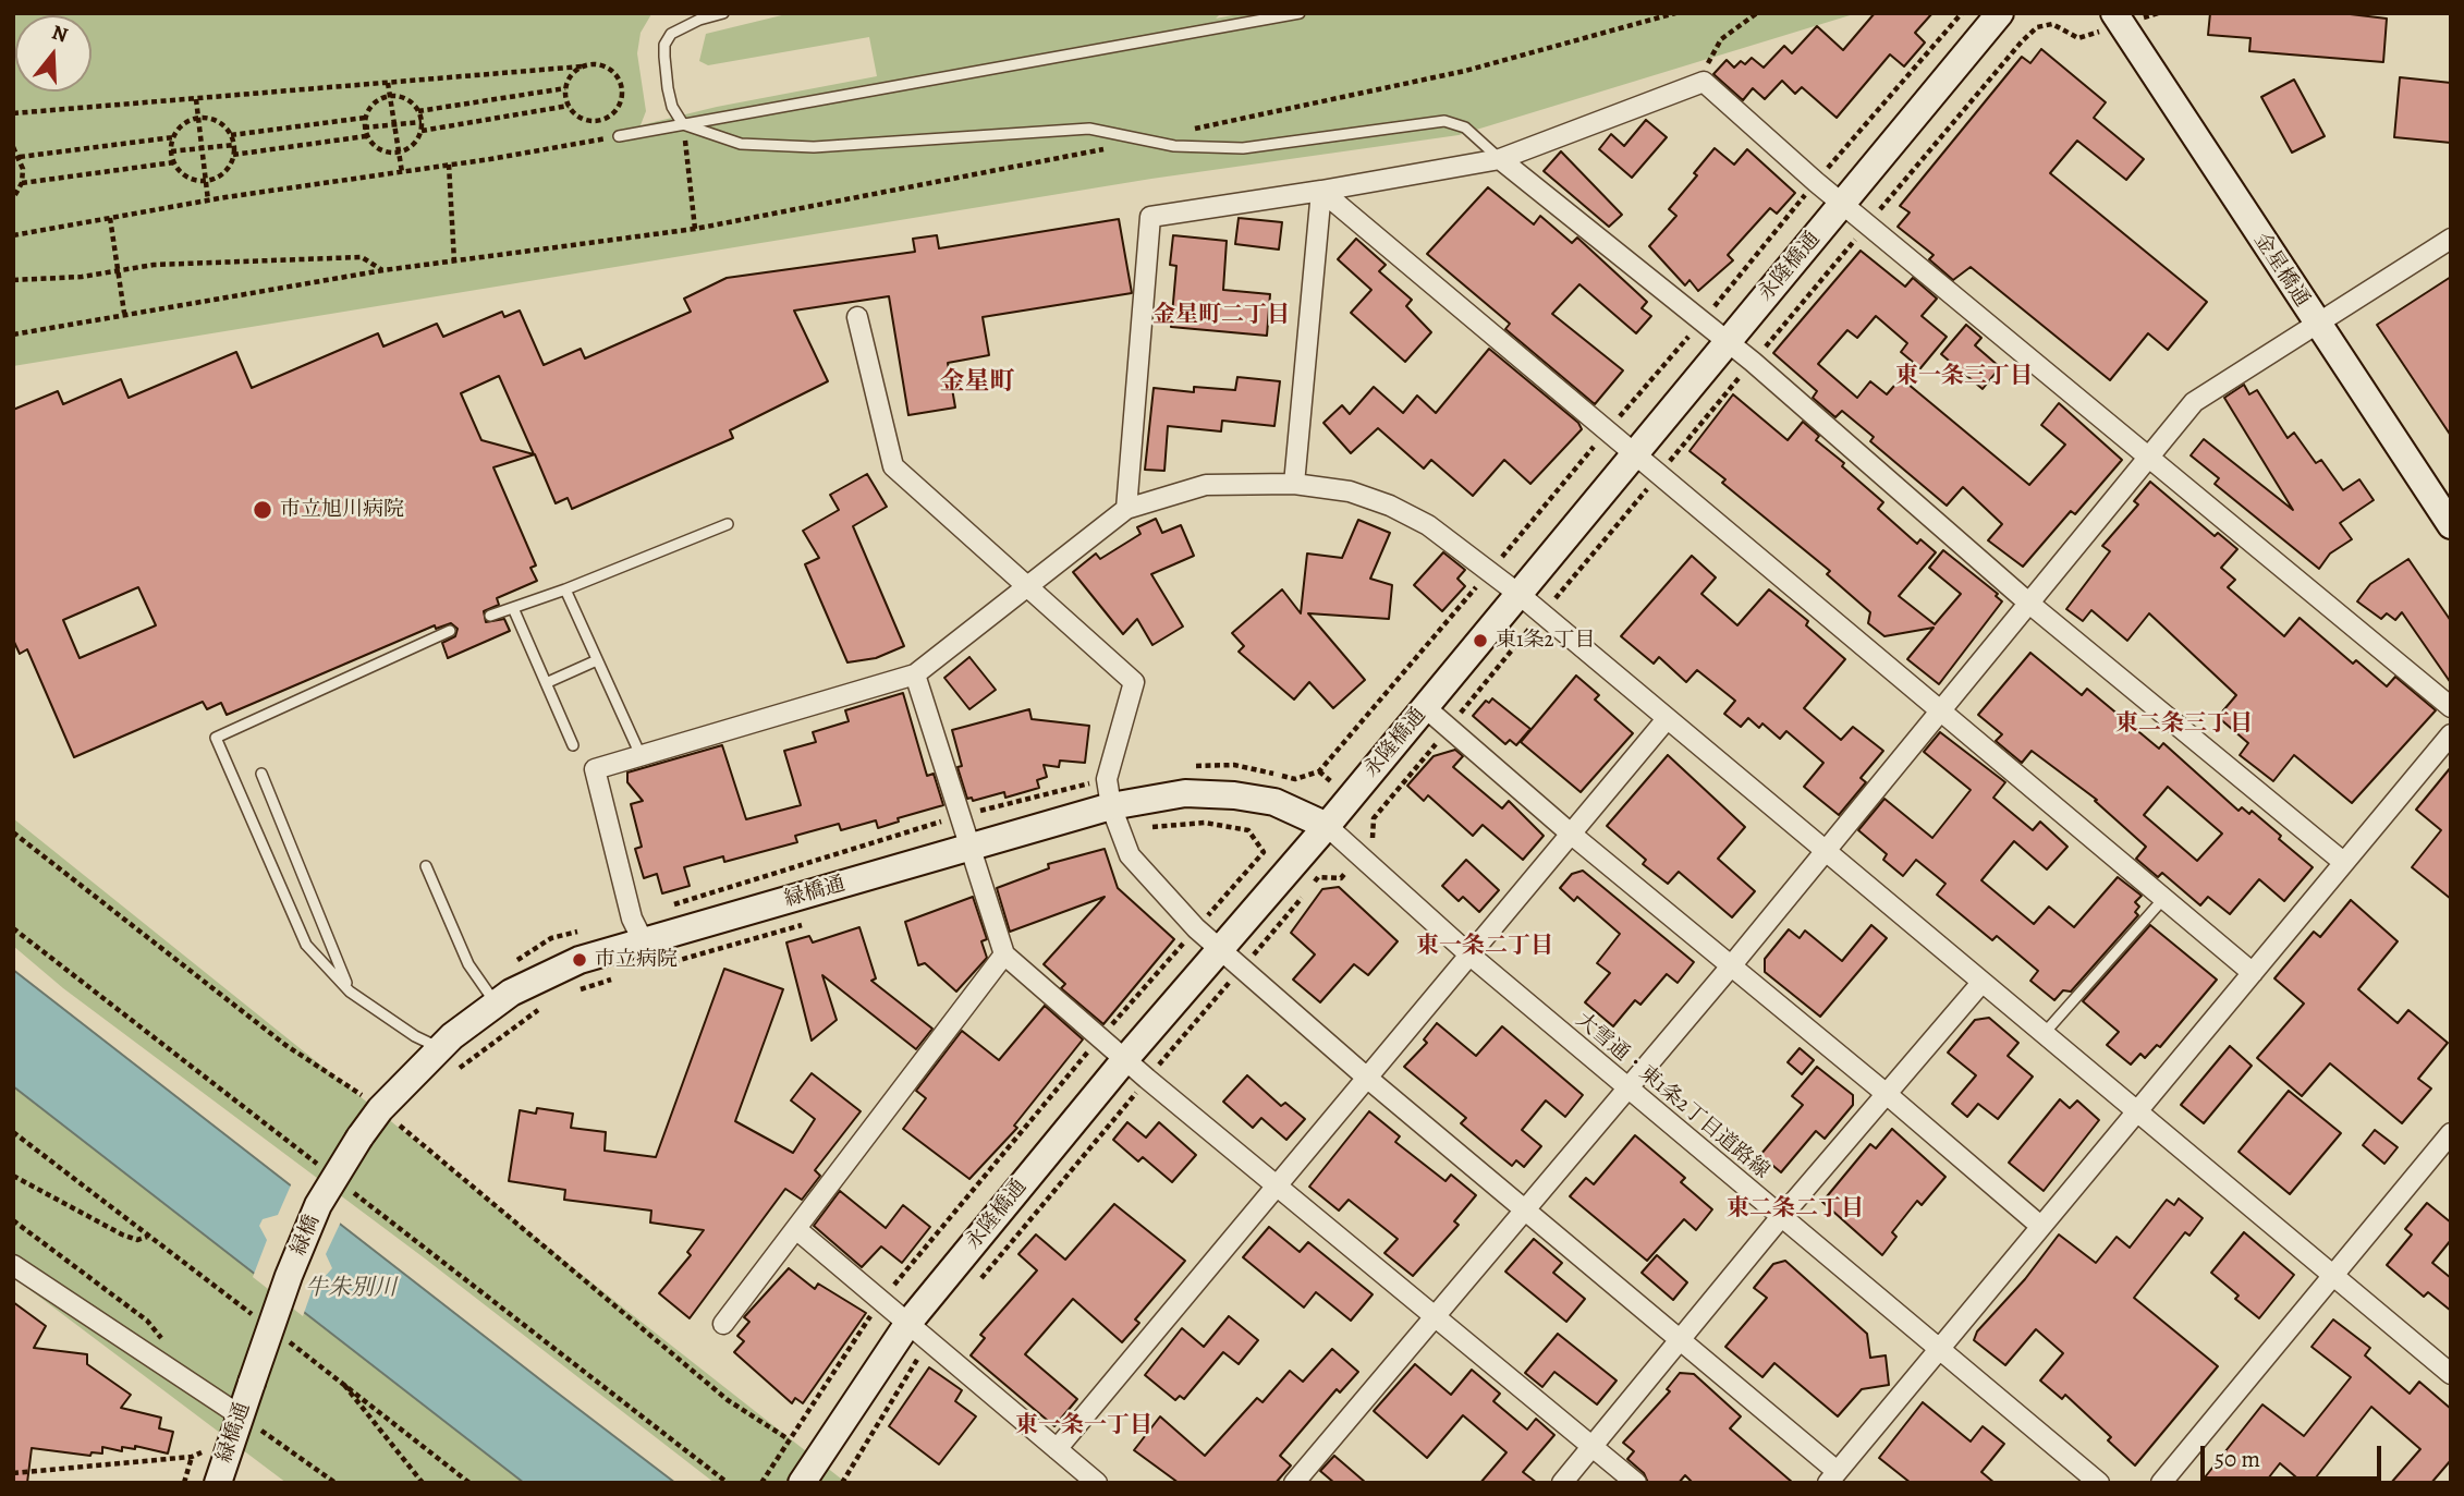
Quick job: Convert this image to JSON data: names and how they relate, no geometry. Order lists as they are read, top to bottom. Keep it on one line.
{"streets":{"street":["永隆橋通","金星橋通","緑橋通","大雪通・東1条2丁目道路線","緑橋"]},"crossings":[["永隆橋通","緑橋通"],["永隆橋通","大雪通・東1条2丁目道路線"],["緑橋通","大雪通・東1条2丁目道路線"],["緑橋通","緑橋"]],"districts":["金星町二丁目","東一条三丁目","金星町","東二条三丁目","東一条二丁目","東二条二丁目","東一条一丁目"],"water":["牛朱別川"],"places":["市立旭川病院","東1条2丁目","市立病院"],"scale_bar":"50 m","north":"top"}
